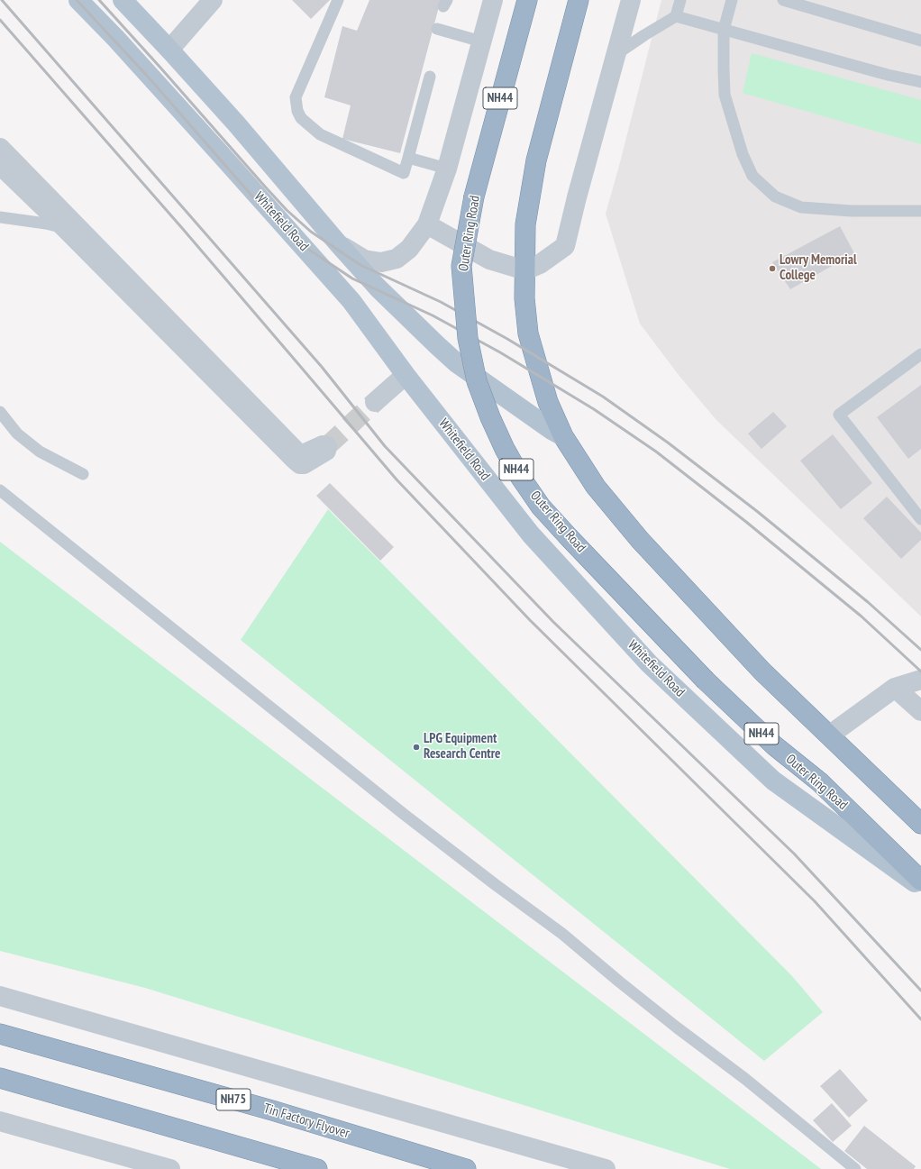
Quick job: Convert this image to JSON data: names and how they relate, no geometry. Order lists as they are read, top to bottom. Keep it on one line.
{"streets":{"highway":["NH44","Outer Ring Road","NH75","Tin Factory Flyover"],"main road":["Whitefield Road"]},"places":["Lowry Memorial College","LPG Equipment Research Centre"]}
